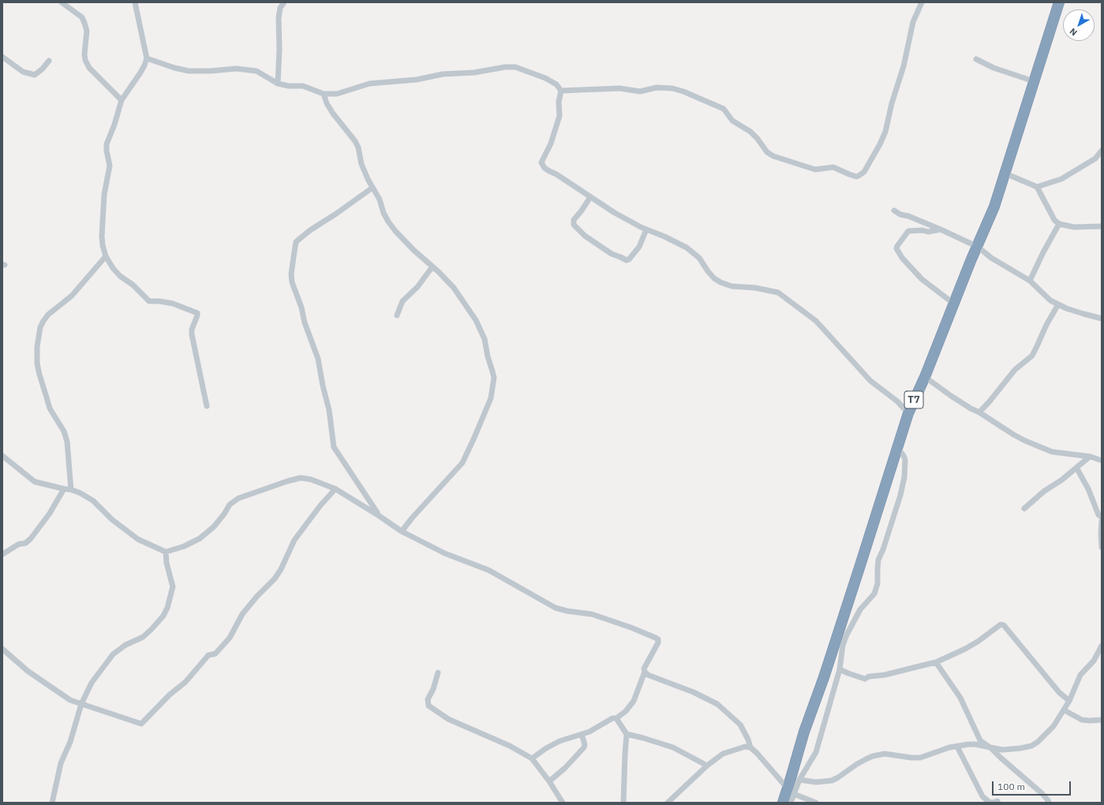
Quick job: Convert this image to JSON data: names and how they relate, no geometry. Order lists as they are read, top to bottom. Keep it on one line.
{"streets":{"highway":["T7"]},"scale_bar":"100 m","north":"bottom left"}
